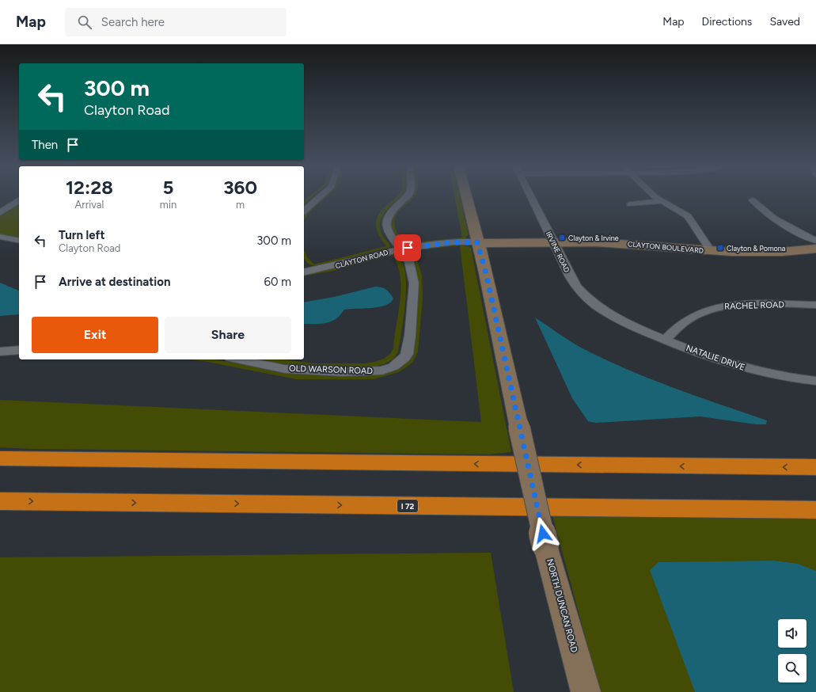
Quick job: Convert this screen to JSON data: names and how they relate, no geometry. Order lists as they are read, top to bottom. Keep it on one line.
{"streets":{"highway":["I 72"],"main road":["CLAYTON BOULEVARD","NORTH DUNCAN ROAD"],"street":["IRVINE ROAD","CLAYTON ROAD","RACHEL ROAD","NATALIE DRIVE","OLD WARSON ROAD"]},"crossings":[["CLAYTON BOULEVARD","IRVINE ROAD"],["CLAYTON BOULEVARD","CLAYTON ROAD"],["CLAYTON BOULEVARD","NORTH DUNCAN ROAD"],["IRVINE ROAD","NATALIE DRIVE"],["CLAYTON ROAD","OLD WARSON ROAD"],["CLAYTON ROAD","NORTH DUNCAN ROAD"],["RACHEL ROAD","NATALIE DRIVE"]],"places":{"transit":["Clayton & Irvine","Clayton & Pomona"]},"page":{"header":"Map","search":"Search here","nav":["Map","Directions","Saved"],"turn":["300 m","Clayton Road"],"then":"Then","eta":["12:28","Arrival","5","min","360","m"],"list":[{"name":"Turn left","note":"Clayton Road","value":"300 m"},{"name":"Arrive at destination","value":"60 m"}],"buttons":["Exit","Share"]}}
